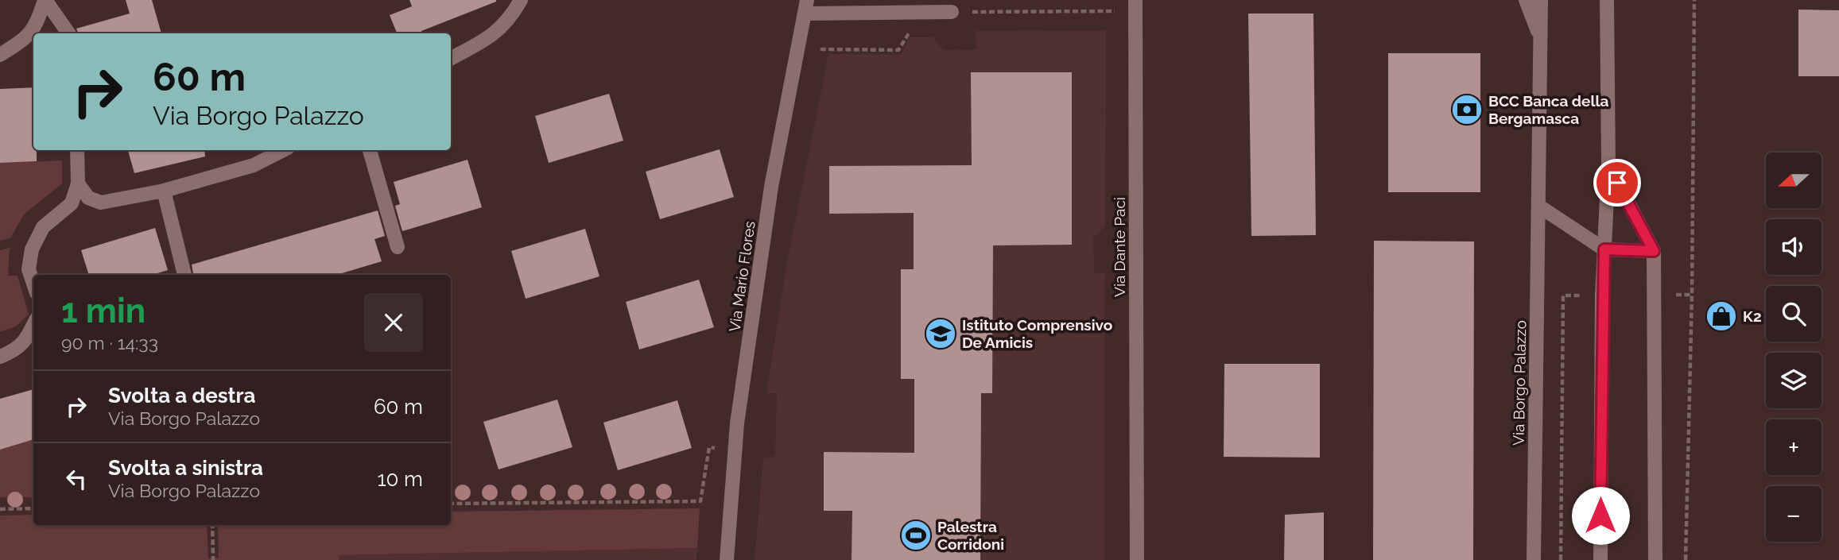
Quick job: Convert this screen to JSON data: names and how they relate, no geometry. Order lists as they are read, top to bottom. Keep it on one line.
{"streets":{"street":["Via Dante Paci","Via Mario Flores","Via Borgo Palazzo"]},"places":{"bank":["BCC Banca della Bergamasca"],"shop":["K2"],"school or university":["Istituto Comprensivo De Amicis"],"sports":["Palestra Corridoni"]},"north":"left","page":{"turn":["60 m","Via Borgo Palazzo"],"map_buttons":["+","−"],"heading":["1 min","90 m · 14:33"],"list":[{"name":"Svolta a destra","note":"Via Borgo Palazzo","value":"60 m"},{"name":"Svolta a sinistra","note":"Via Borgo Palazzo","value":"10 m"}]}}
